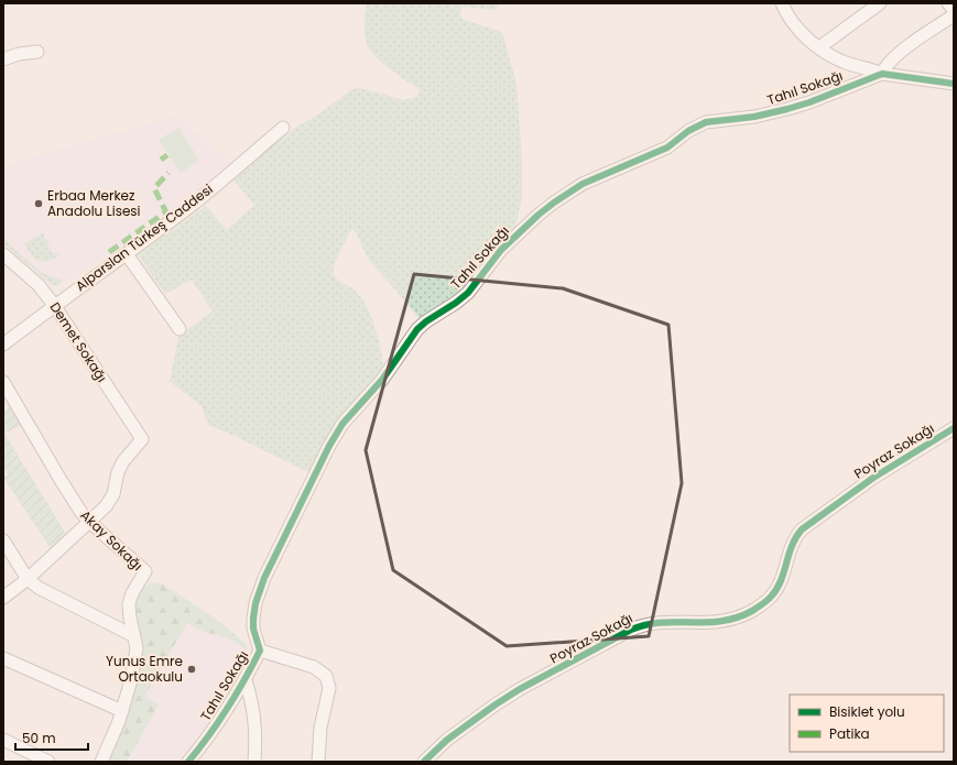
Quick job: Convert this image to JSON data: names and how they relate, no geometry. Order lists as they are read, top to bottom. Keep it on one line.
{"streets":{"street":["Tahıl Sokağı","Alparslan Türkeş Caddesi","Demet Sokağı","Poyraz Sokağı","Akay Sokağı"]},"crossings":[["Alparslan Türkeş Caddesi","Demet Sokağı"],["Demet Sokağı","Akay Sokağı"]],"places":["Erbaa Merkez Anadolu Lisesi","Yunus Emre Ortaokulu"],"legend":["Bisiklet yolu","Patika"],"scale_bar":"50 m"}
